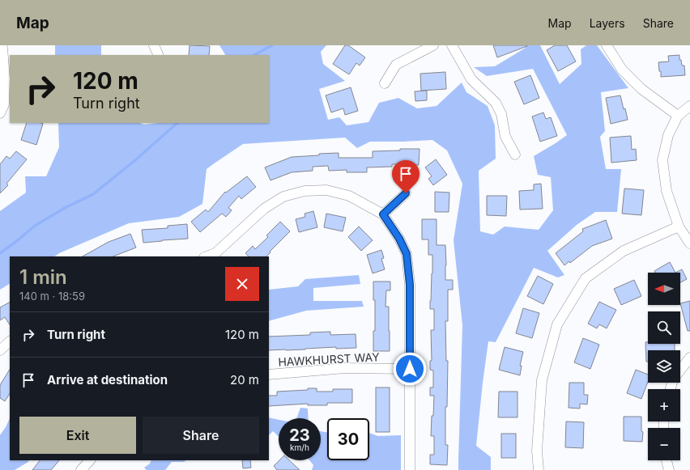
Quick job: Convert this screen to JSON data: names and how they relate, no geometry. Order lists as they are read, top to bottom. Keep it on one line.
{"streets":{"street":["HAWKHURST WAY"]},"north":"left","page":{"header":"Map","nav":["Map","Layers","Share"],"turn":["120 m","Turn right"],"heading":["1 min","140 m · 18:59"],"map_buttons":["+","−"],"list":[{"name":"Turn right","value":"120 m"},{"name":"Arrive at destination","value":"20 m"}],"buttons":["Exit","Share"],"speed":"23 km/h","limit":"30"}}
